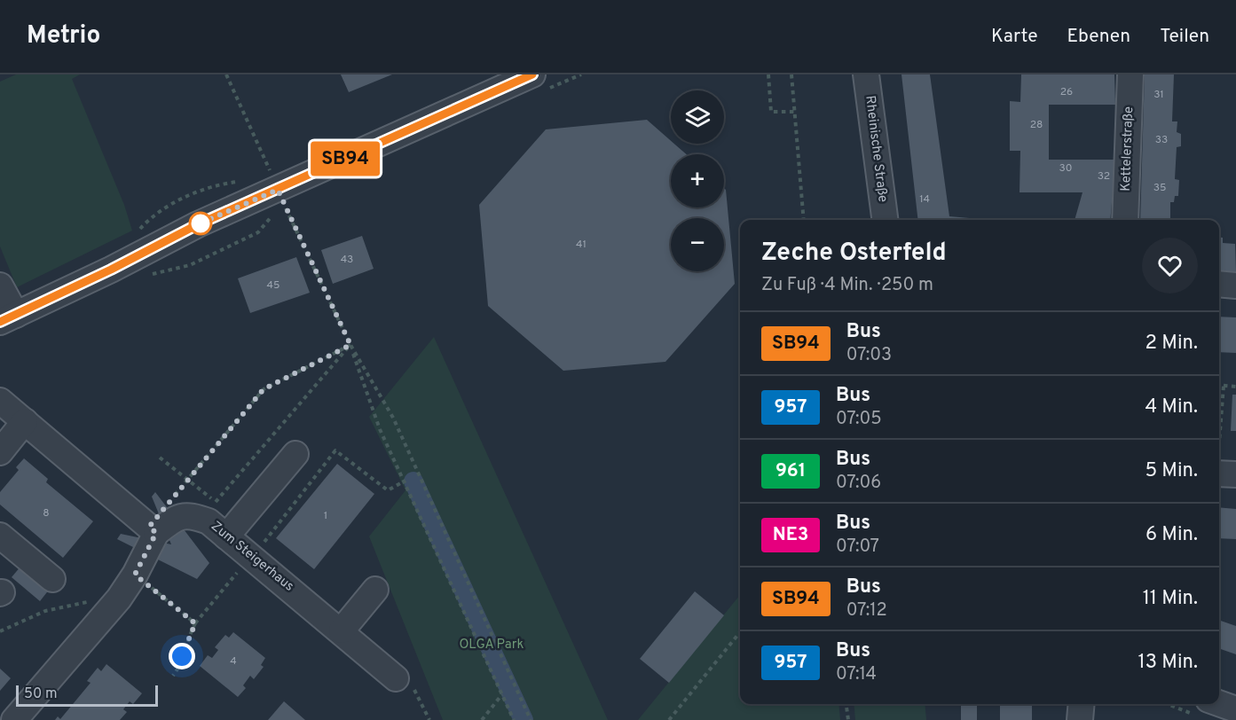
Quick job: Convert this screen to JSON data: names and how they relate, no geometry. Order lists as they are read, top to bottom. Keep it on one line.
{"streets":{"street":["Rheinische Straße","Kettelerstraße","Zum Steigerhaus"]},"parks":["OLGA Park"],"lines":["bus line SB94"],"house_numbers":["26","31","28","33","30","32","35","14","41","43","45","8","1","4"],"scale_bar":"50 m","page":{"header":"Metrio","nav":["Karte","Ebenen","Teilen"],"on_map":"SB94","map_buttons":["+","−"],"heading":["Zeche Osterfeld","Zu Fuß · 4 Min. · 250 m"],"list":[{"mark":"SB94","name":"Bus","note":"07:03","value":"2 Min."},{"mark":"957","name":"Bus","note":"07:05","value":"4 Min."},{"mark":"961","name":"Bus","note":"07:06","value":"5 Min."},{"mark":"NE3","name":"Bus","note":"07:07","value":"6 Min."},{"mark":"SB94","name":"Bus","note":"07:12","value":"11 Min."},{"mark":"957","name":"Bus","note":"07:14","value":"13 Min."}],"scale":"50 m"}}
